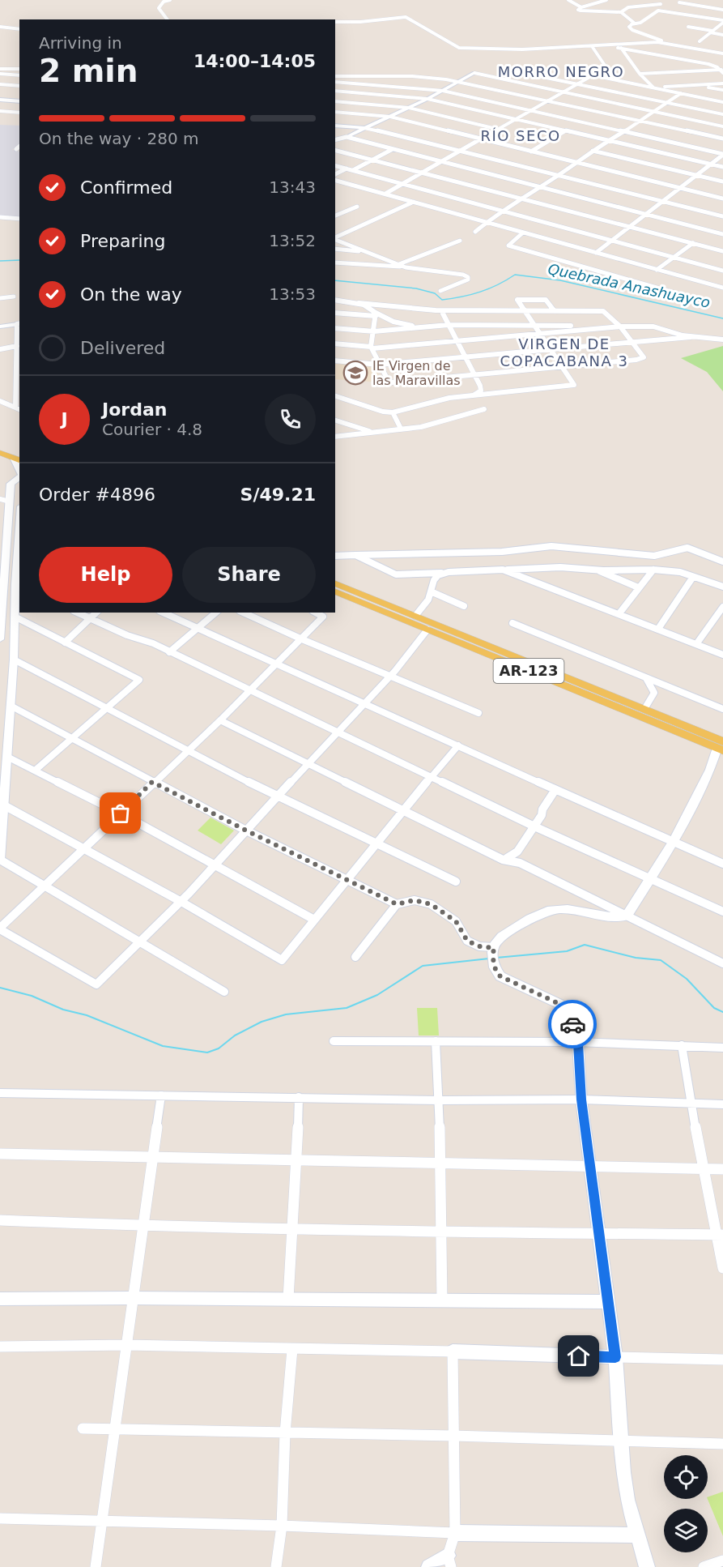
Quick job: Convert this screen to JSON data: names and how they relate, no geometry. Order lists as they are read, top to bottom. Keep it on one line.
{"streets":{"main road":["AR-123"]},"districts":["MORRO NEGRO","RÍO SECO","VIRGEN DE COPACABANA 3"],"water":["Quebrada Anashuayco"],"places":{"school or university":["IE Virgen de las Maravillas"]},"page":{"heading":["2 min","Arriving in","14:00–14:05"],"panel":["Jordan","Courier · 4.8","Order #4896","S/49.21"],"bar":"On the way · 280 m","list":[["Confirmed","13:43"],["Preparing","13:52"],["On the way","13:53"],"Delivered"],"round":"J","buttons":["Help","Share"]}}
